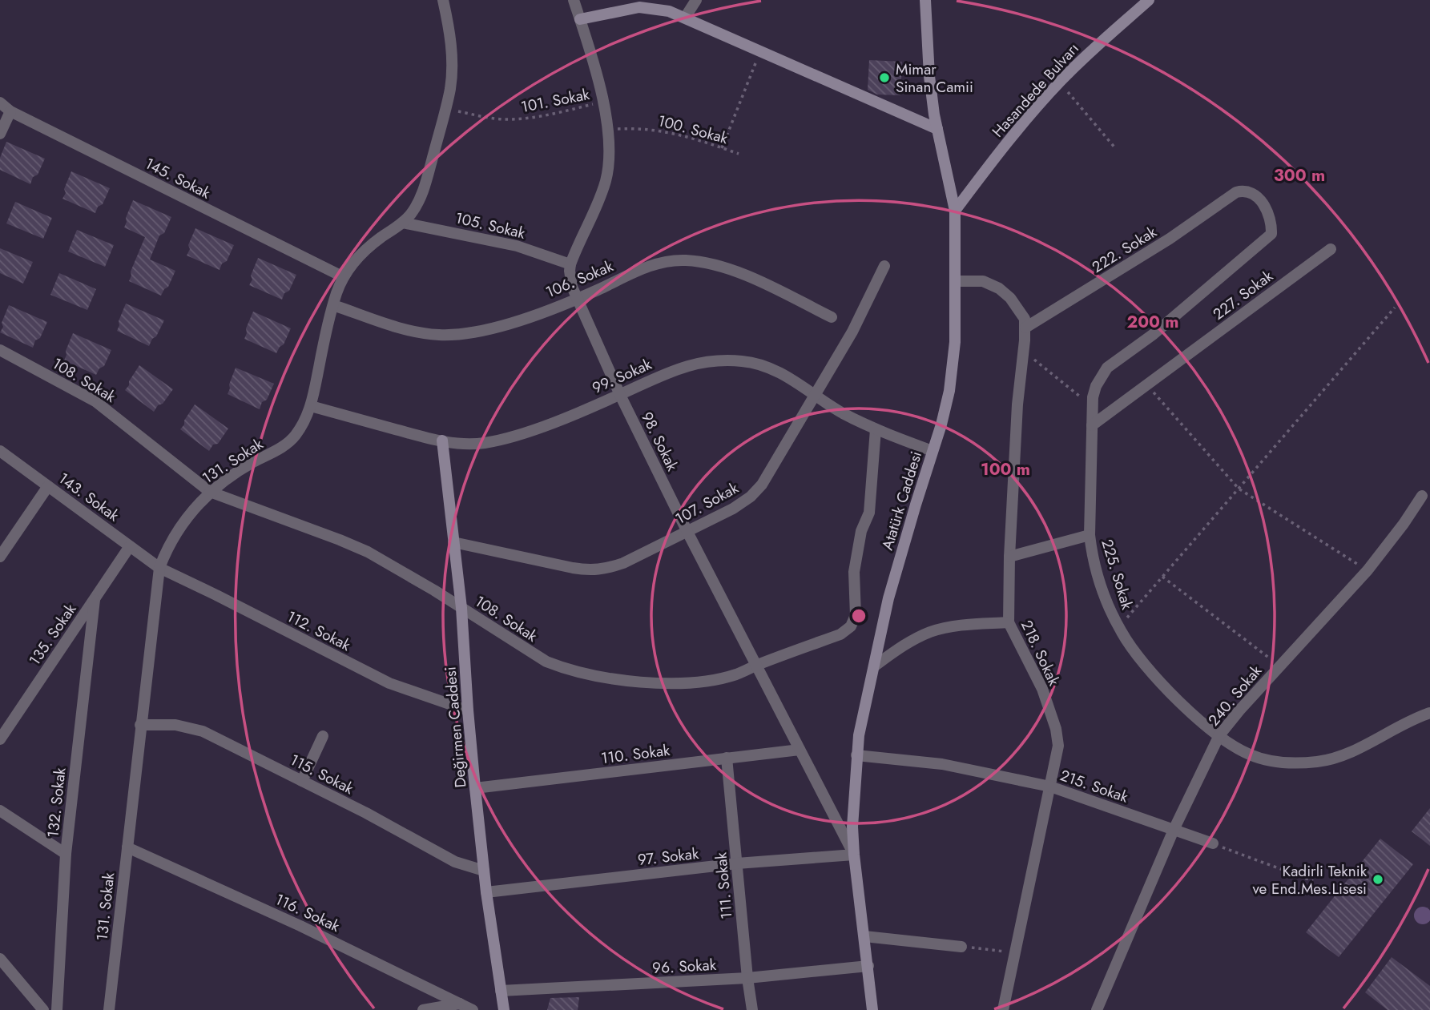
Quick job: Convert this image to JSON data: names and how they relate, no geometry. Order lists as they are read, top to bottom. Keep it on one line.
{"streets":{"street":["Hasandede Bulvarı","145. Sokak","105. Sokak","222. Sokak","106. Sokak","227. Sokak","99. Sokak","108. Sokak","98. Sokak","131. Sokak","143. Sokak","Atatürk Caddesi","107. Sokak","225. Sokak","112. Sokak","135. Sokak","218. Sokak","240. Sokak","Değirmen Caddesi","110. Sokak","115. Sokak","215. Sokak","132. Sokak","97. Sokak","111. Sokak","116. Sokak","96. Sokak"],"path":["101. Sokak","100. Sokak"]},"crossings":[["Hasandede Bulvarı","Atatürk Caddesi"],["101. Sokak","131. Sokak"],["145. Sokak","131. Sokak"],["105. Sokak","98. Sokak"],["105. Sokak","131. Sokak"],["222. Sokak","225. Sokak"],["222. Sokak","218. Sokak"],["106. Sokak","98. Sokak"],["106. Sokak","131. Sokak"],["227. Sokak","225. Sokak"],["99. Sokak","108. Sokak"],["99. Sokak","98. Sokak"],["99. Sokak","131. Sokak"],["99. Sokak","Atatürk Caddesi"],["99. Sokak","107. Sokak"],["99. Sokak","Değirmen Caddesi"],["108. Sokak","98. Sokak"],["108. Sokak","131. Sokak"],["108. Sokak","Değirmen Caddesi"],["98. Sokak","Atatürk Caddesi"],["98. Sokak","107. Sokak"],["98. Sokak","110. Sokak"],["98. Sokak","97. Sokak"],["131. Sokak","143. Sokak"],["131. Sokak","112. Sokak"],["131. Sokak","115. Sokak"],["131. Sokak","116. Sokak"],["143. Sokak","112. Sokak"],["143. Sokak","135. Sokak"],["Atatürk Caddesi","215. Sokak"],["Atatürk Caddesi","97. Sokak"],["Atatürk Caddesi","96. Sokak"],["107. Sokak","Değirmen Caddesi"],["225. Sokak","240. Sokak"],["112. Sokak","Değirmen Caddesi"],["135. Sokak","132. Sokak"],["218. Sokak","215. Sokak"],["240. Sokak","215. Sokak"],["Değirmen Caddesi","110. Sokak"],["Değirmen Caddesi","115. Sokak"],["Değirmen Caddesi","97. Sokak"],["Değirmen Caddesi","96. Sokak"],["110. Sokak","111. Sokak"],["97. Sokak","111. Sokak"],["111. Sokak","96. Sokak"]],"places":["Mimar Sinan Camii","Kadirli Teknik ve End.Mes.Lisesi"],"rings":["300 m","200 m","100 m"]}
